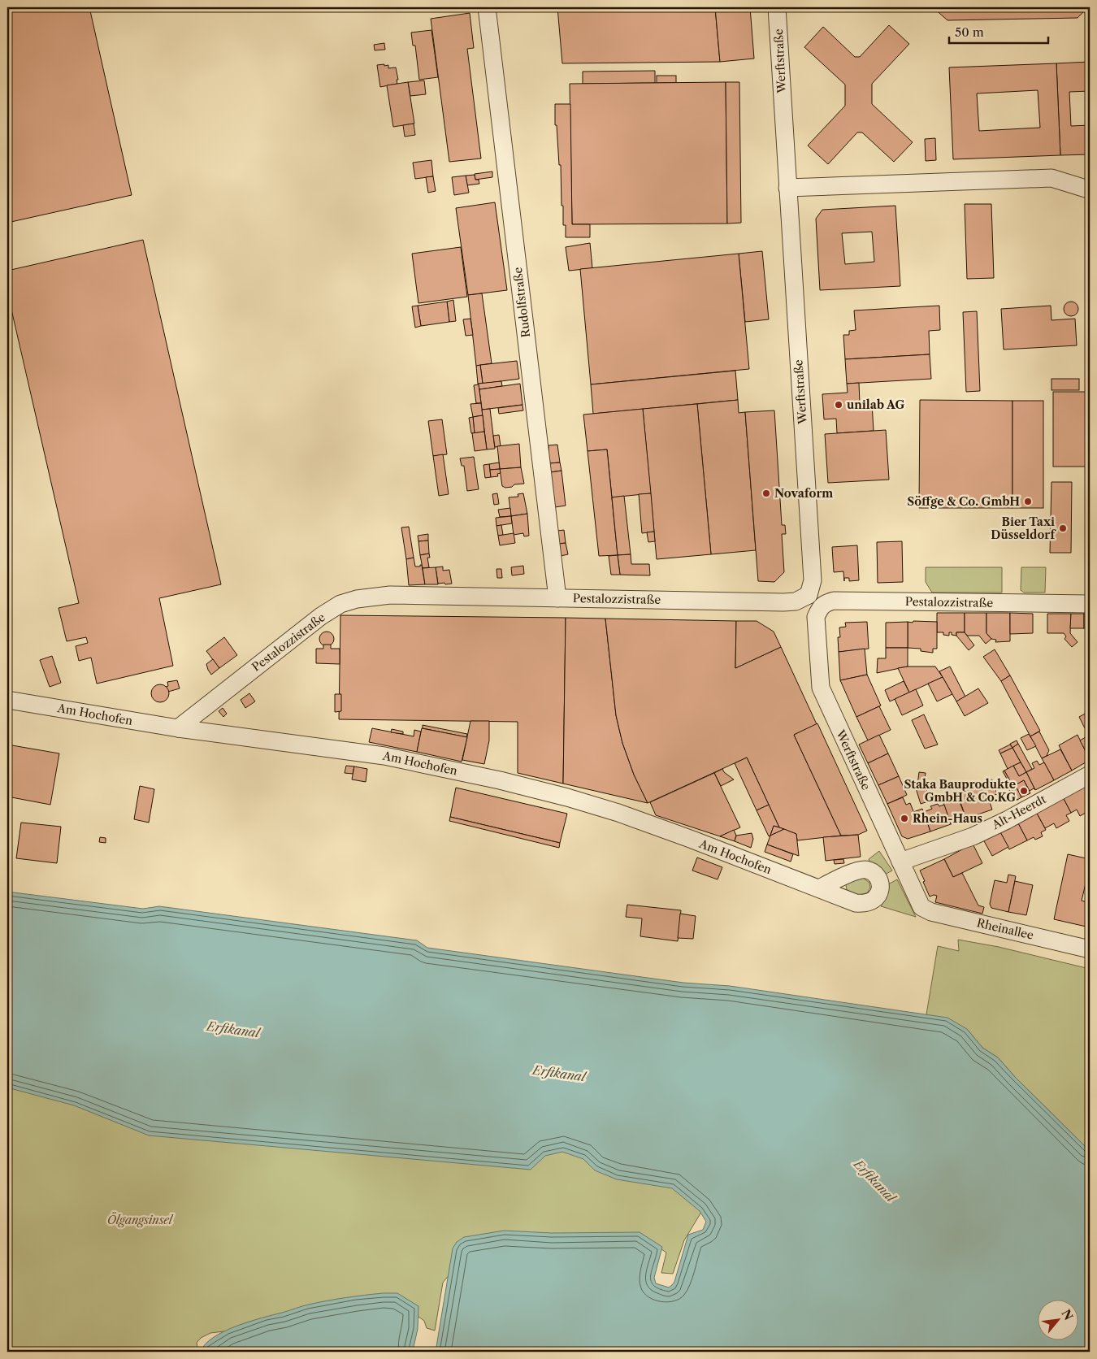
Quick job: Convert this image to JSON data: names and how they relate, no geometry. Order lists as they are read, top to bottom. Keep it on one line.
{"streets":{"street":["Werftstraße","Rudolfstraße","Pestalozzistraße","Am Hochofen","Alt-Heerdt","Rheinallee"]},"crossings":[["Werftstraße","Pestalozzistraße"],["Werftstraße","Alt-Heerdt"],["Werftstraße","Rheinallee"],["Rudolfstraße","Pestalozzistraße"],["Pestalozzistraße","Am Hochofen"]],"water":["Erftkanal"],"parks":["Ölgangsinsel"],"places":["unilab AG","Novaform","Söffge & Co. GmbH","Bier Taxi Düsseldorf","Staka Bauprodukte GmbH & Co.KG","Rhein-Haus"],"scale_bar":"50 m","north":"top right"}
